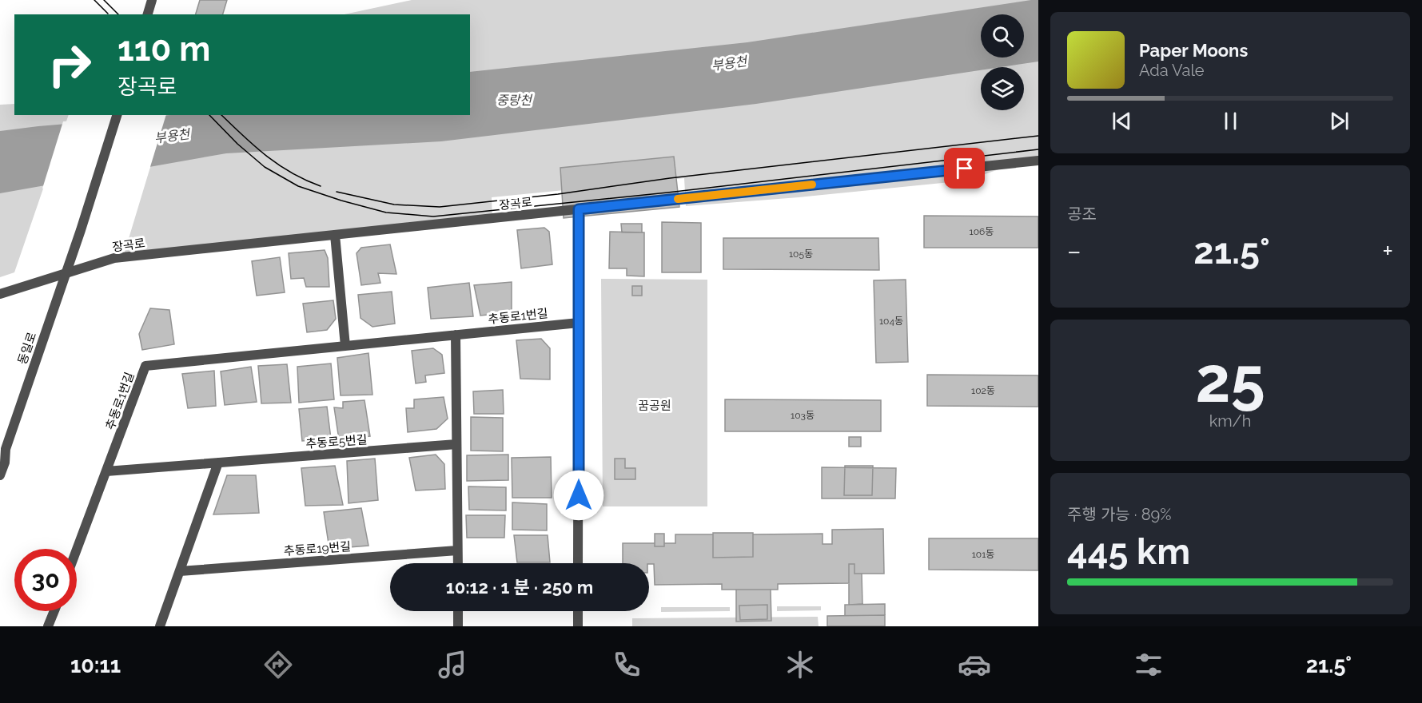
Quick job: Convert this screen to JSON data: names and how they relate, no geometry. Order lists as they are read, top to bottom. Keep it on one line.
{"streets":{"street":["장곡로","추동로1번길","동일로","추동로5번길","추동로19번길"]},"crossings":[["장곡로","동일로"],["추동로1번길","추동로5번길"]],"water":["부용천","중랑천"],"parks":["꿈공원"],"house_numbers":["106동","105동","104동","102동","103동","101동"],"page":{"turn":["110 m","장곡로"],"song":["Paper Moons","Ada Vale"],"tile":["공조",["25","km/h"],["주행 가능 · 89%","445 km"]],"heat":["−","21.5°","+"],"limit":"30","trip":"10:12 · 1 분 · 250 m","tabs":["10:11","21.5°"]}}
